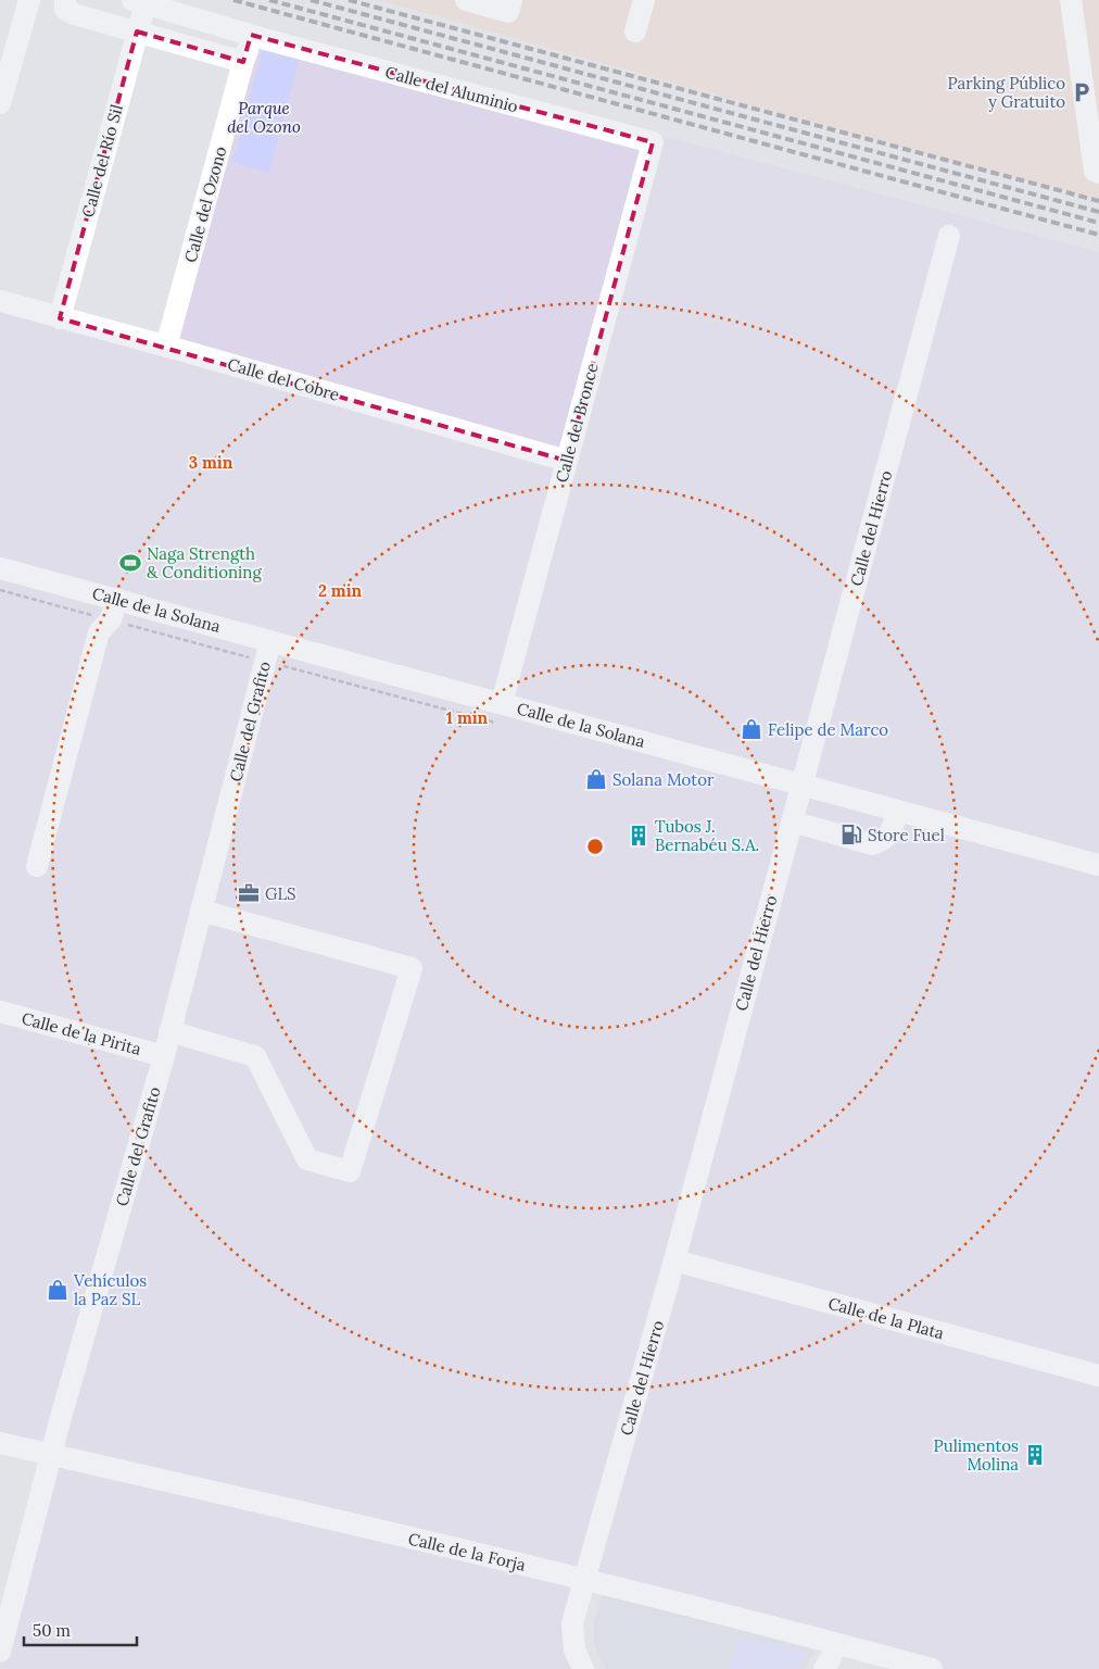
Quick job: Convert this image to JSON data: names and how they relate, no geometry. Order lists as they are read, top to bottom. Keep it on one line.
{"streets":{"street":["Calle del Aluminio","Calle del Río Sil","Calle del Ozono","Calle del Cobre","Calle del Bronce","Calle del Hierro","Calle de la Solana","Calle del Grafito","Calle de la Pirita","Calle de la Plata","Calle de la Forja"]},"crossings":[["Calle del Aluminio","Calle del Río Sil"],["Calle del Aluminio","Calle del Bronce"],["Calle del Río Sil","Calle del Cobre"],["Calle del Ozono","Calle del Cobre"],["Calle del Cobre","Calle del Bronce"],["Calle del Bronce","Calle de la Solana"],["Calle del Hierro","Calle de la Solana"],["Calle del Hierro","Calle de la Plata"],["Calle del Hierro","Calle de la Forja"],["Calle de la Solana","Calle del Grafito"],["Calle del Grafito","Calle de la Pirita"],["Calle del Grafito","Calle de la Forja"]],"parks":["Parque del Ozono"],"places":{"parking":["Parking Público y Gratuito"],"sports":["Naga Strength & Conditioning"],"shop":["Felipe de Marco","Solana Motor","Vehículos la Paz SL"],"fuel station":["Store Fuel"],"building":["Tubos J. Bernabéu S.A.","Pulimentos Molina"],"office":["GLS"]},"scale_bar":"50 m","rings":["3 min","2 min","1 min"]}
